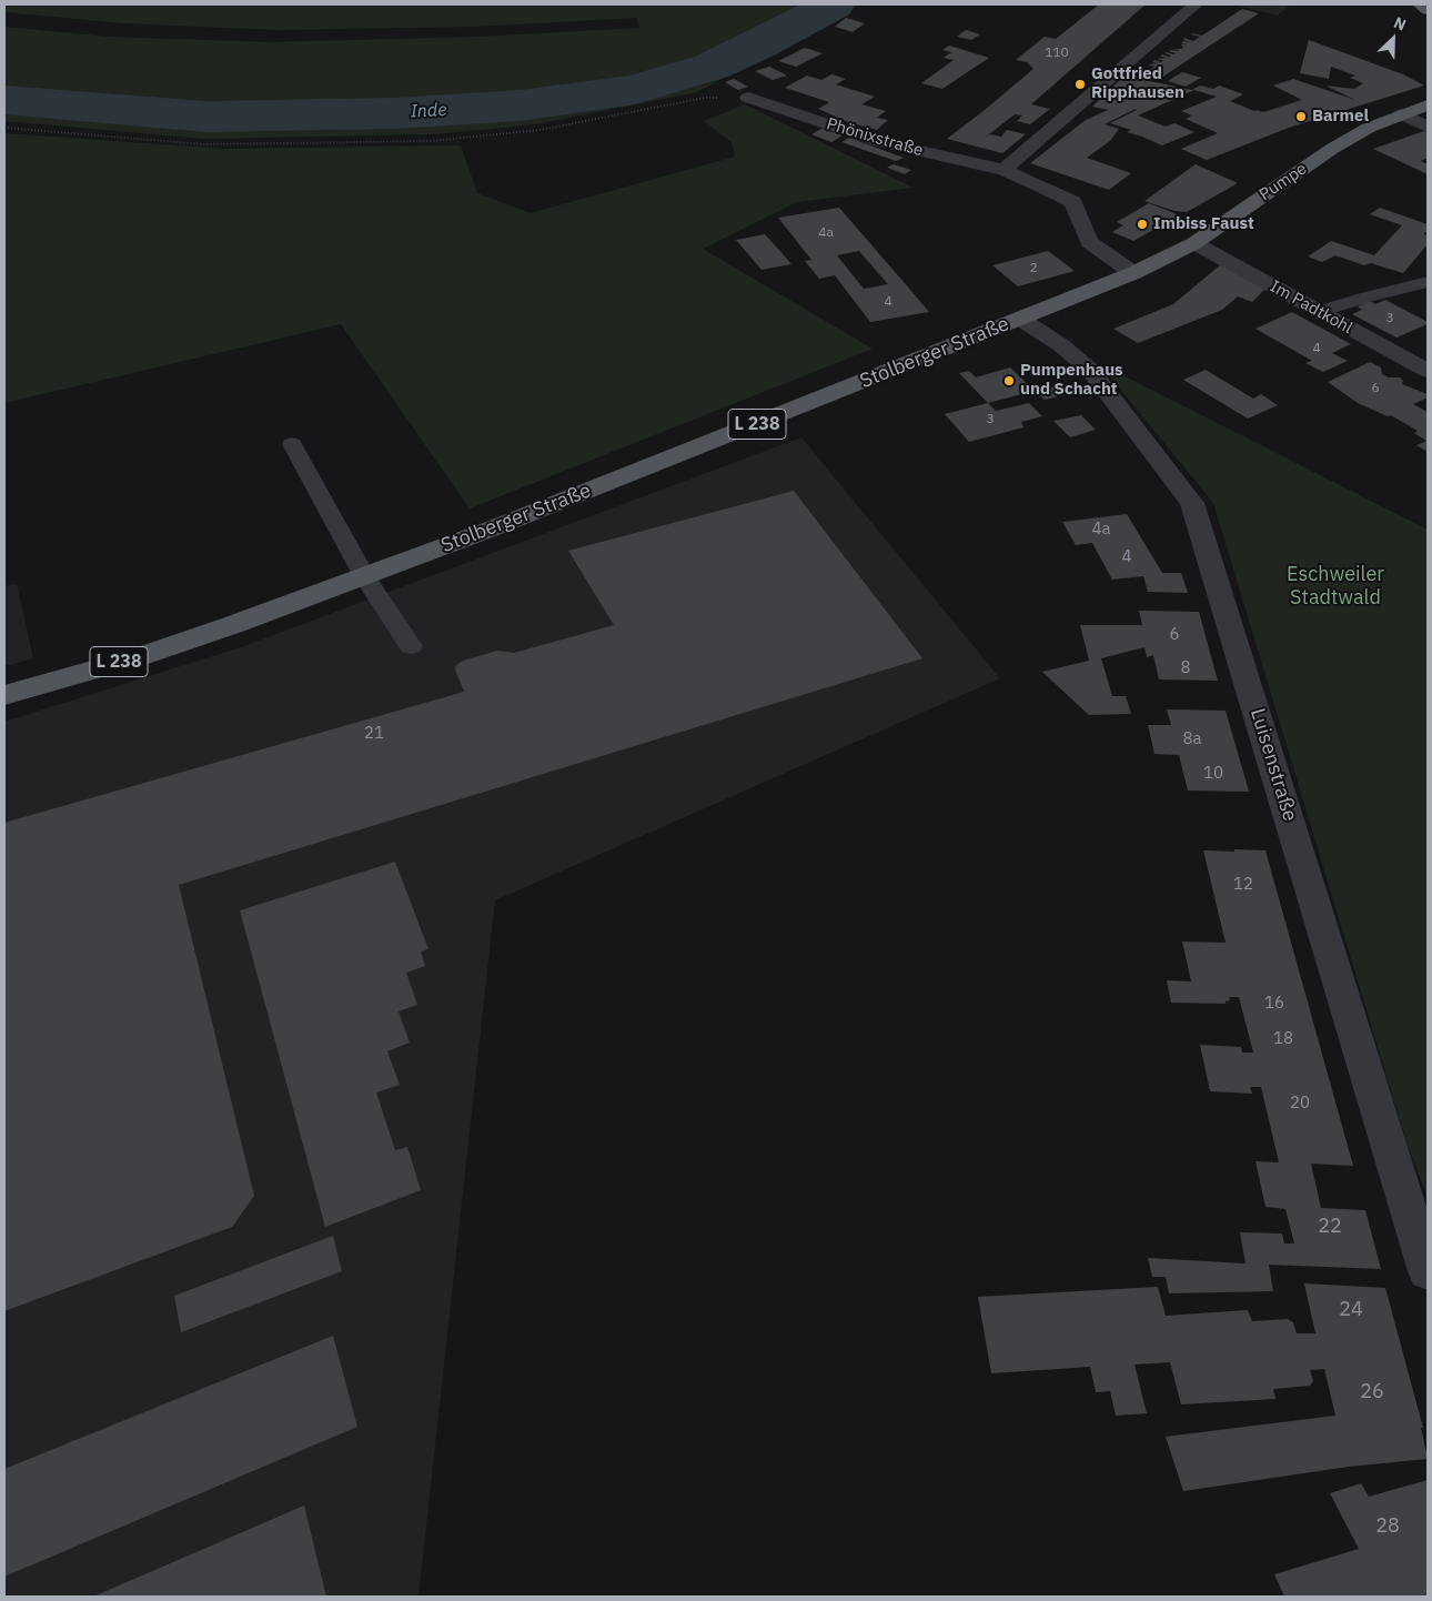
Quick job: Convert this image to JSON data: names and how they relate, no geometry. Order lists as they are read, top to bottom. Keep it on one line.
{"streets":{"main road":["Pumpe","Stolberger Straße","L 238"],"street":["Phönixstraße","Im Padtkohl","Luisenstraße"]},"crossings":[["Phönixstraße","Pumpe"],["Pumpe","Im Padtkohl"],["Pumpe","Stolberger Straße"],["Pumpe","Luisenstraße"],["Stolberger Straße","Luisenstraße"]],"water":["Inde"],"parks":["Eschweiler Stadtwald"],"places":["Gottfried Ripphausen","Barmel","Imbiss Faust","Pumpenhaus und Schacht"],"house_numbers":["110","4a","2","4","3","4","6","3","4a","4","6","8","21","8a","10","12","16","18","20","22","24","26","28"],"north":"top right"}
